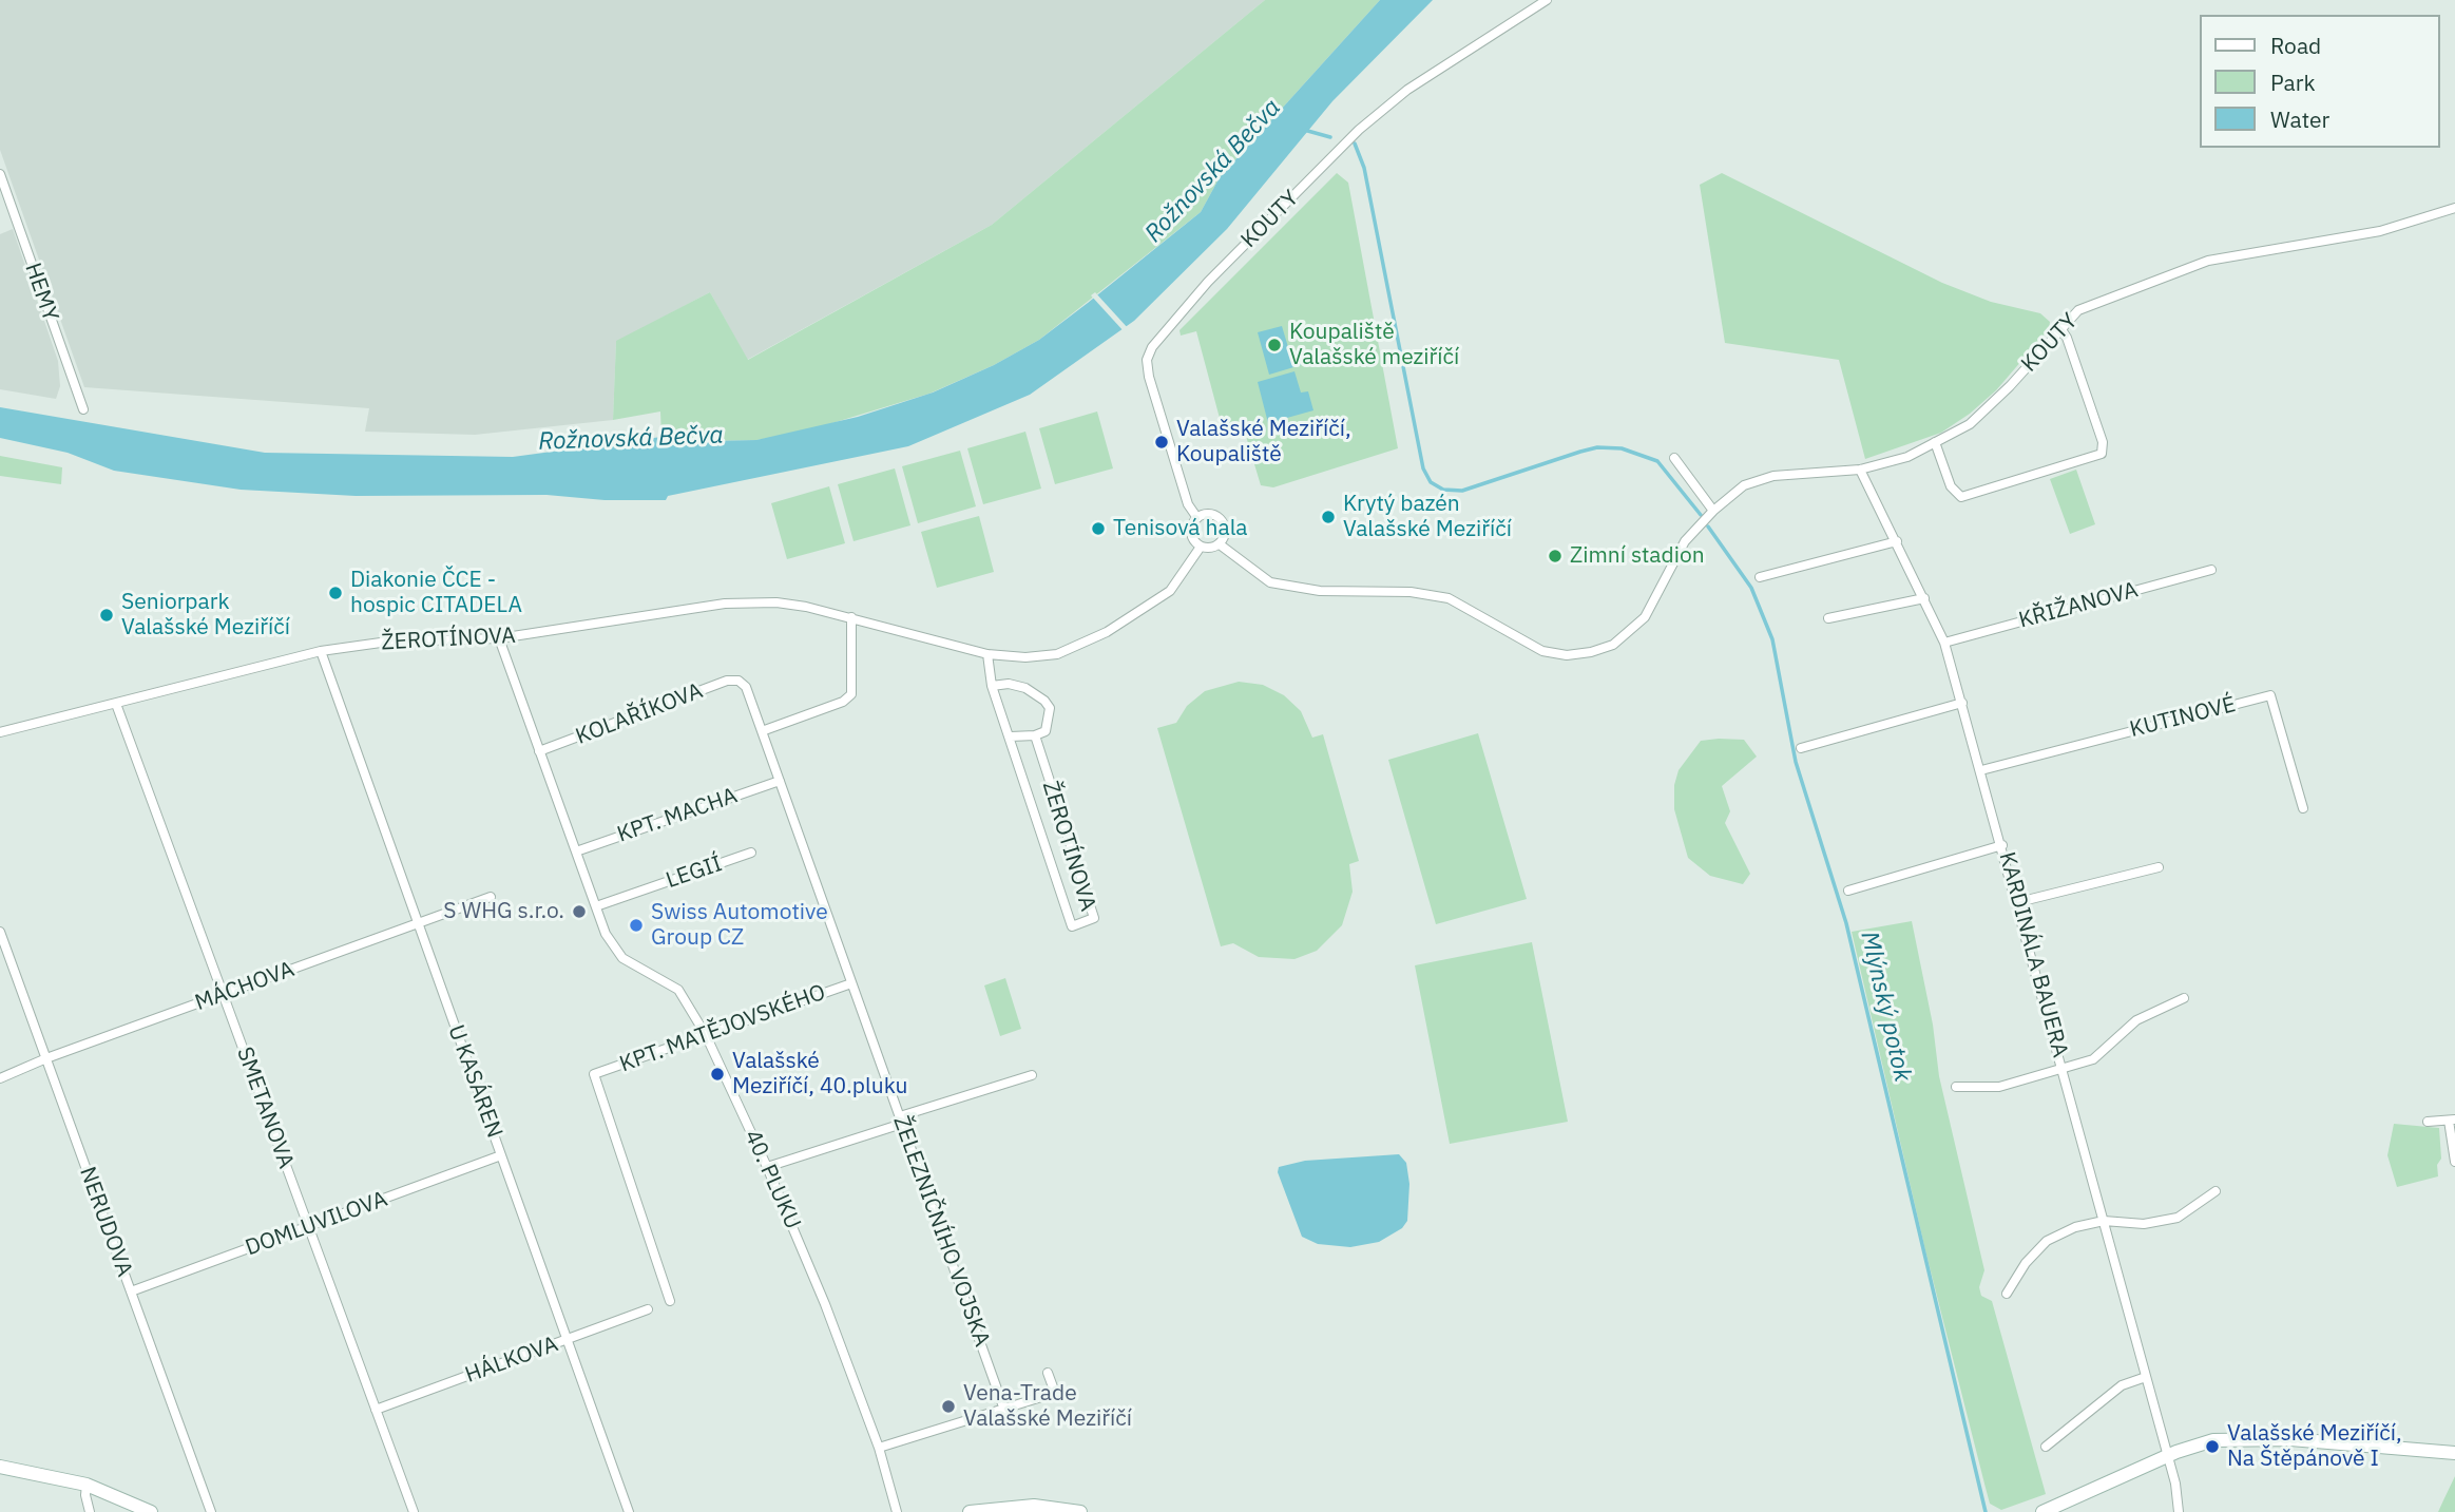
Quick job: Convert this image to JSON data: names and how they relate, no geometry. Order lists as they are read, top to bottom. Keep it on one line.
{"streets":{"street":["KOUTY","HEMY","KŘIŽANOVA","ŽEROTÍNOVA","KOLAŘÍKOVA","KUTINOVÉ","KPT. MACHA","LEGIÍ","KARDINÁLA BAUERA","MÁCHOVA","KPT. MATĚJOVSKÉHO","U KASÁREN","SMETANOVA","40. PLUKU","NERUDOVA","DOMLUVILOVA","ŽELEZNIČNÍHO VOJSKA","HÁLKOVA"]},"crossings":[["KOUTY","ŽEROTÍNOVA"],["KOUTY","KARDINÁLA BAUERA"],["KŘIŽANOVA","KARDINÁLA BAUERA"],["ŽEROTÍNOVA","U KASÁREN"],["ŽEROTÍNOVA","SMETANOVA"],["ŽEROTÍNOVA","40. PLUKU"],["KOLAŘÍKOVA","40. PLUKU"],["KOLAŘÍKOVA","ŽELEZNIČNÍHO VOJSKA"],["KUTINOVÉ","KARDINÁLA BAUERA"],["KPT. MACHA","40. PLUKU"],["KPT. MACHA","ŽELEZNIČNÍHO VOJSKA"],["LEGIÍ","40. PLUKU"],["MÁCHOVA","U KASÁREN"],["MÁCHOVA","SMETANOVA"],["MÁCHOVA","NERUDOVA"],["KPT. MATĚJOVSKÉHO","40. PLUKU"],["KPT. MATĚJOVSKÉHO","ŽELEZNIČNÍHO VOJSKA"],["U KASÁREN","DOMLUVILOVA"],["U KASÁREN","HÁLKOVA"],["SMETANOVA","DOMLUVILOVA"],["SMETANOVA","HÁLKOVA"],["NERUDOVA","DOMLUVILOVA"]],"water":["Rožnovská Bečva","Mlýnský potok"],"places":["Koupaliště Valašské meziříčí","Valašské Meziříčí, Koupaliště","Krytý bazén Valašské Meziříčí","Tenisová hala","Zimní stadion","Diakonie ČCE - hospic CITADELA","Seniorpark Valašské Meziříčí","S WHG s.r.o.","Swiss Automotive Group CZ","Valašské Meziříčí, 40.pluku","Vena-Trade Valašské Meziříčí","Valašské Meziříčí, Na Štěpánově I"],"legend":["Road","Park","Water"]}
